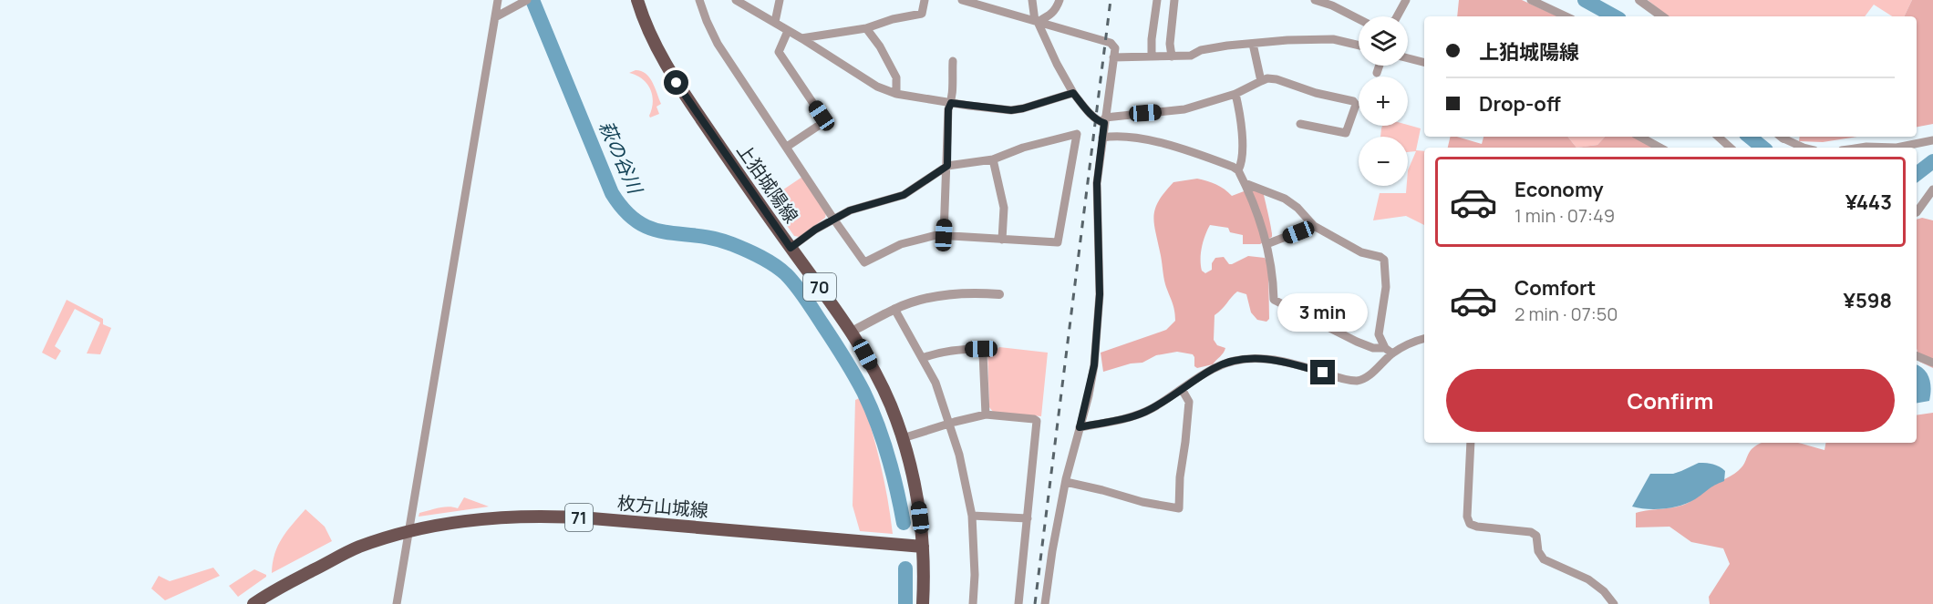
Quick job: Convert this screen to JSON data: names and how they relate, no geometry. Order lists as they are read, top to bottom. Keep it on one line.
{"streets":{"main road":["上狛城陽線","70","枚方山城線","71"]},"crossings":[["上狛城陽線","枚方山城線"]],"water":["萩の谷川"],"page":{"map_buttons":["+","−"],"banner":["上狛城陽線","Drop-off"],"list":[{"name":"Economy","note":"1 min · 07:49","value":"¥443"},{"name":"Comfort","note":"2 min · 07:50","value":"¥598"}],"bubble":"3 min","buttons":"Confirm"}}
